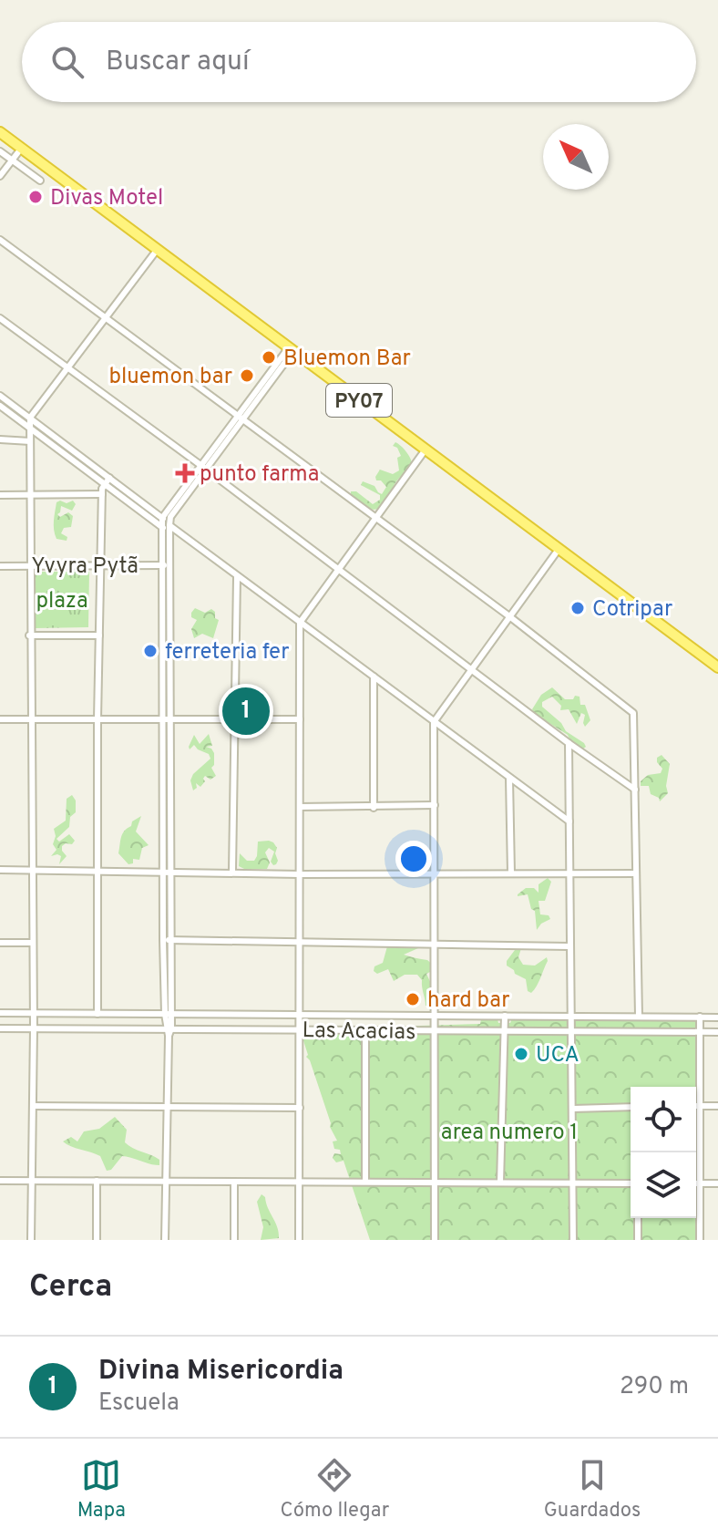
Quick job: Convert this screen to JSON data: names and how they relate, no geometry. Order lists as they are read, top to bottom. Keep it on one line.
{"streets":{"highway":["PY07"],"street":["Yvyra Pytã","Las Acacias"]},"parks":["plaza","area numero 1"],"places":{"other":["Divas Motel","Bluemon Bar","bluemon bar","Cotripar","ferreteria fer","hard bar","UCA"],"health":["punto farma"]},"north":"top left","page":{"search":"Buscar aquí","pins":"1","heading":"Cerca","list":[{"mark":"1","name":"Divina Misericordia","note":"Escuela","value":"290 m"}],"nav":["Mapa","Cómo llegar","Guardados"]}}
